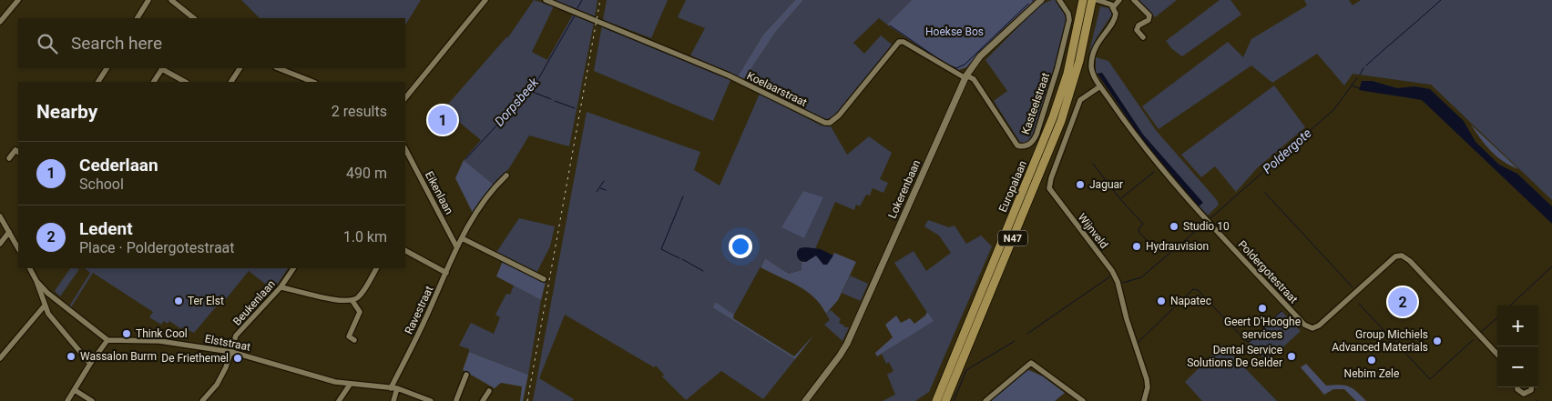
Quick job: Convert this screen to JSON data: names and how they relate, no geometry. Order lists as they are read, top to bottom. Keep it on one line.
{"streets":{"highway":["Europalaan","N47"],"street":["Koelaarstraat","Kasteelstraat","Lokerenbaan","Eikenlaan","Wijnveld","Poldergotestraat","Beukenlaan","Ravestraat","Elststraat"]},"crossings":[["Koelaarstraat","Kasteelstraat"],["Koelaarstraat","Lokerenbaan"],["Kasteelstraat","Lokerenbaan"],["Eikenlaan","Ravestraat"],["Wijnveld","Poldergotestraat"],["Beukenlaan","Elststraat"],["Ravestraat","Elststraat"]],"water":["Dorpsbeek","Poldergote"],"parks":["Hoekse Bos"],"places":["Jaguar","Studio 10","Hydrauvision","Ter Elst","Napatec","Geert D'Hooghe services","Think Cool","Group Michiels Advanced Materials","Wassalon Burm","Dental Service Solutions De Gelder","De Friethemel","Nebim Zele"],"page":{"search":"Search here","heading":["Nearby","2 results"],"pins":["1","2"],"list":[{"mark":"1","name":"Cederlaan","note":"School","value":"490 m"},{"mark":"2","name":"Ledent","note":"Place · Poldergotestraat","value":"1.0 km"}],"map_buttons":["+","−"]}}
